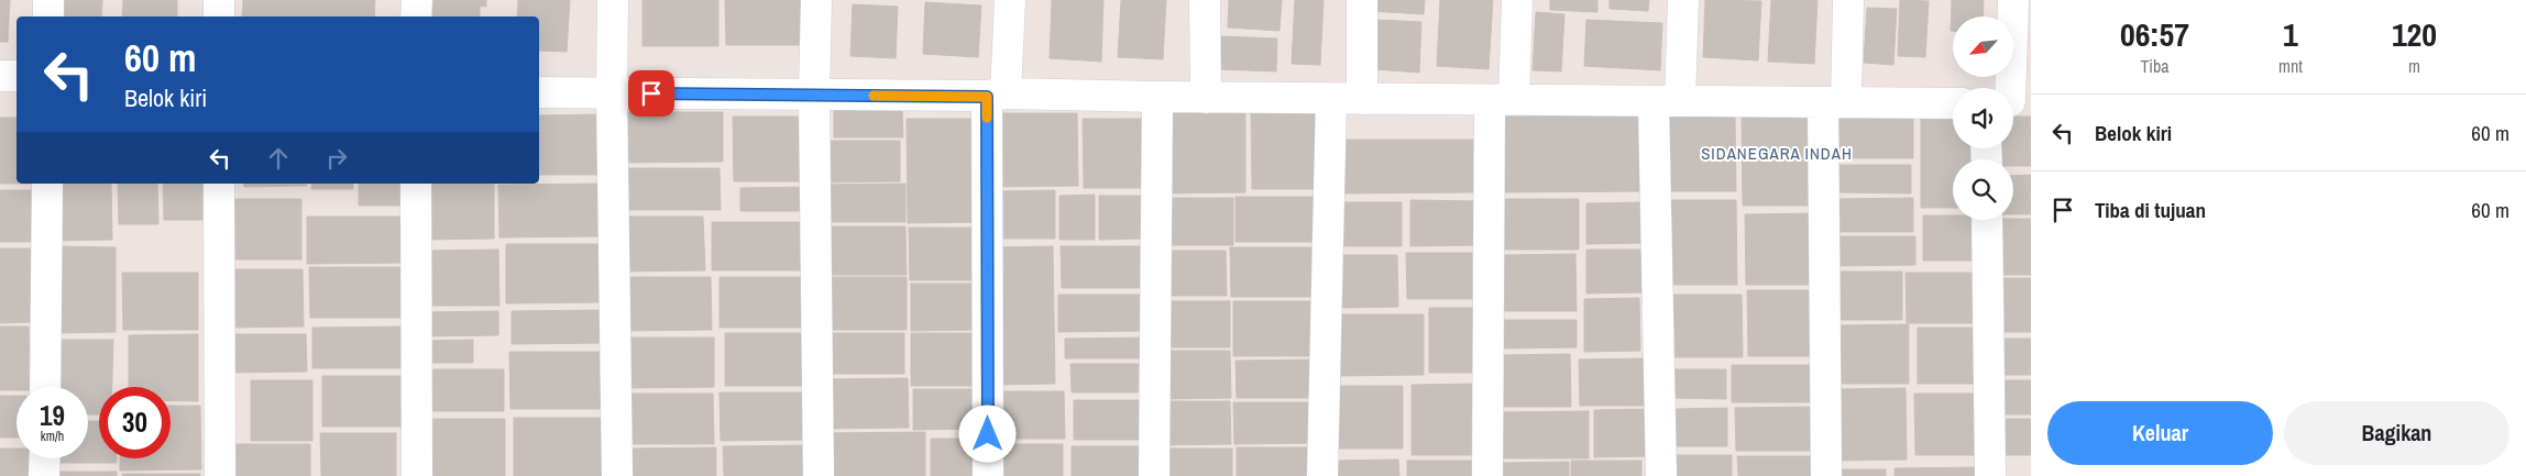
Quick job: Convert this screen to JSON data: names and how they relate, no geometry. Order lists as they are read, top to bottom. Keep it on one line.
{"districts":["SIDANEGARA INDAH"],"north":"bottom left","page":{"eta":["06:57","Tiba","1","mnt","120","m"],"turn":["60 m","Belok kiri"],"list":[{"name":"Belok kiri","value":"60 m"},{"name":"Tiba di tujuan","value":"60 m"}],"speed":"19 km/h","limit":"30","buttons":["Keluar","Bagikan"]}}
